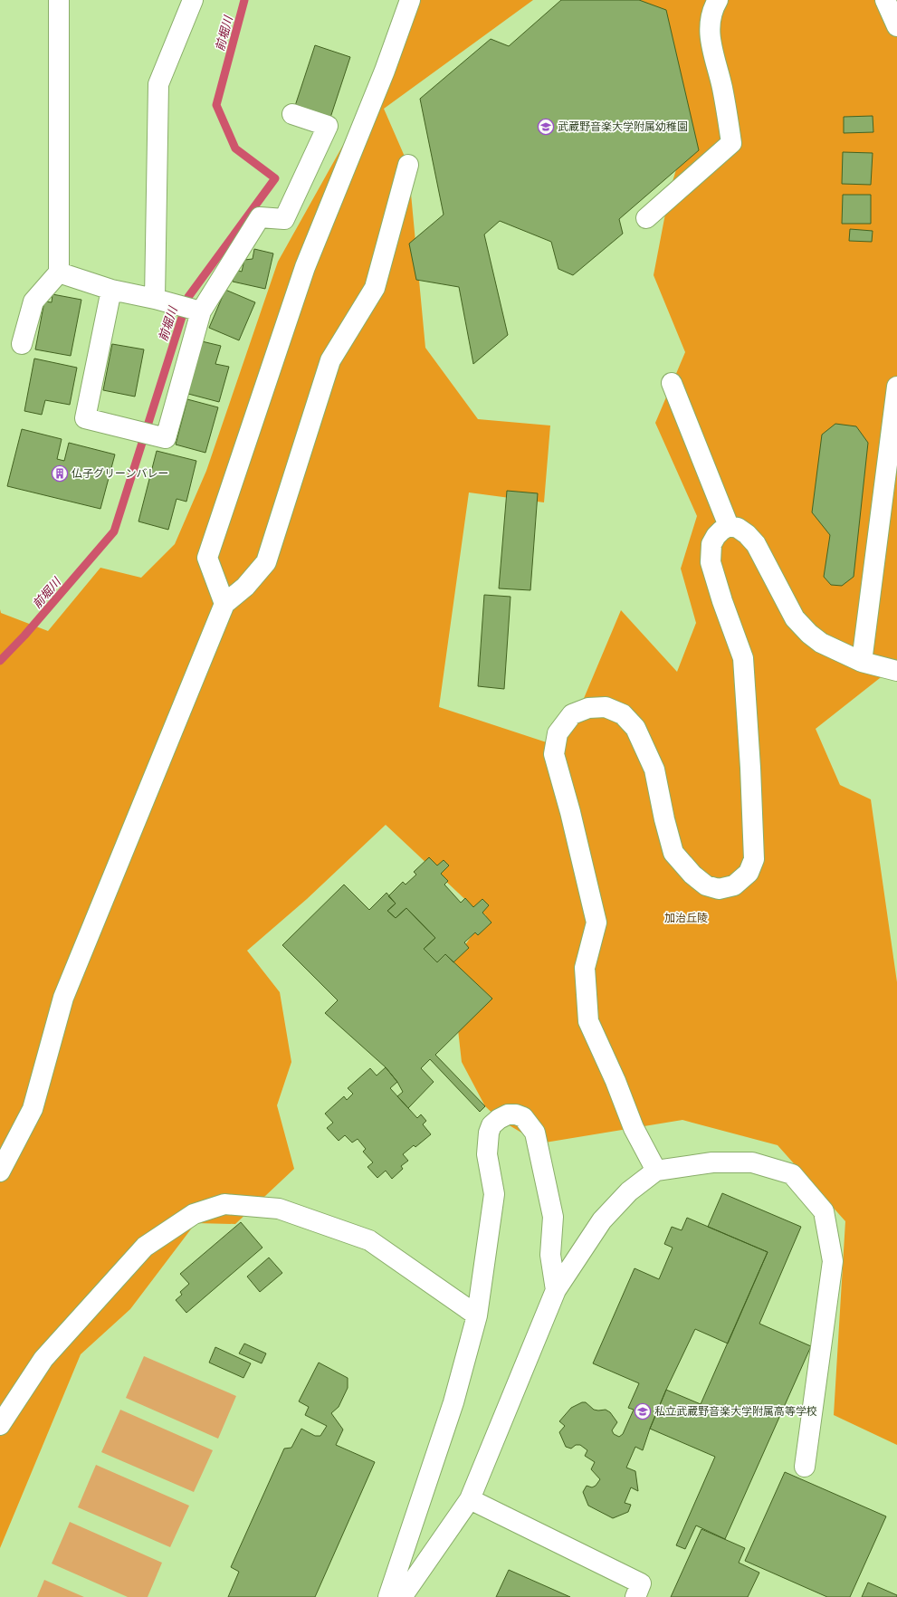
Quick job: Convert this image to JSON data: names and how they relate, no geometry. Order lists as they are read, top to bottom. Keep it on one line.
{"water":["前堀川"],"parks":["加治丘陵"],"places":{"school or university":["武蔵野音楽大学附属幼稚園","私立武蔵野音楽大学附属高等学校"],"building":["仏子グリーンバレー"]}}
